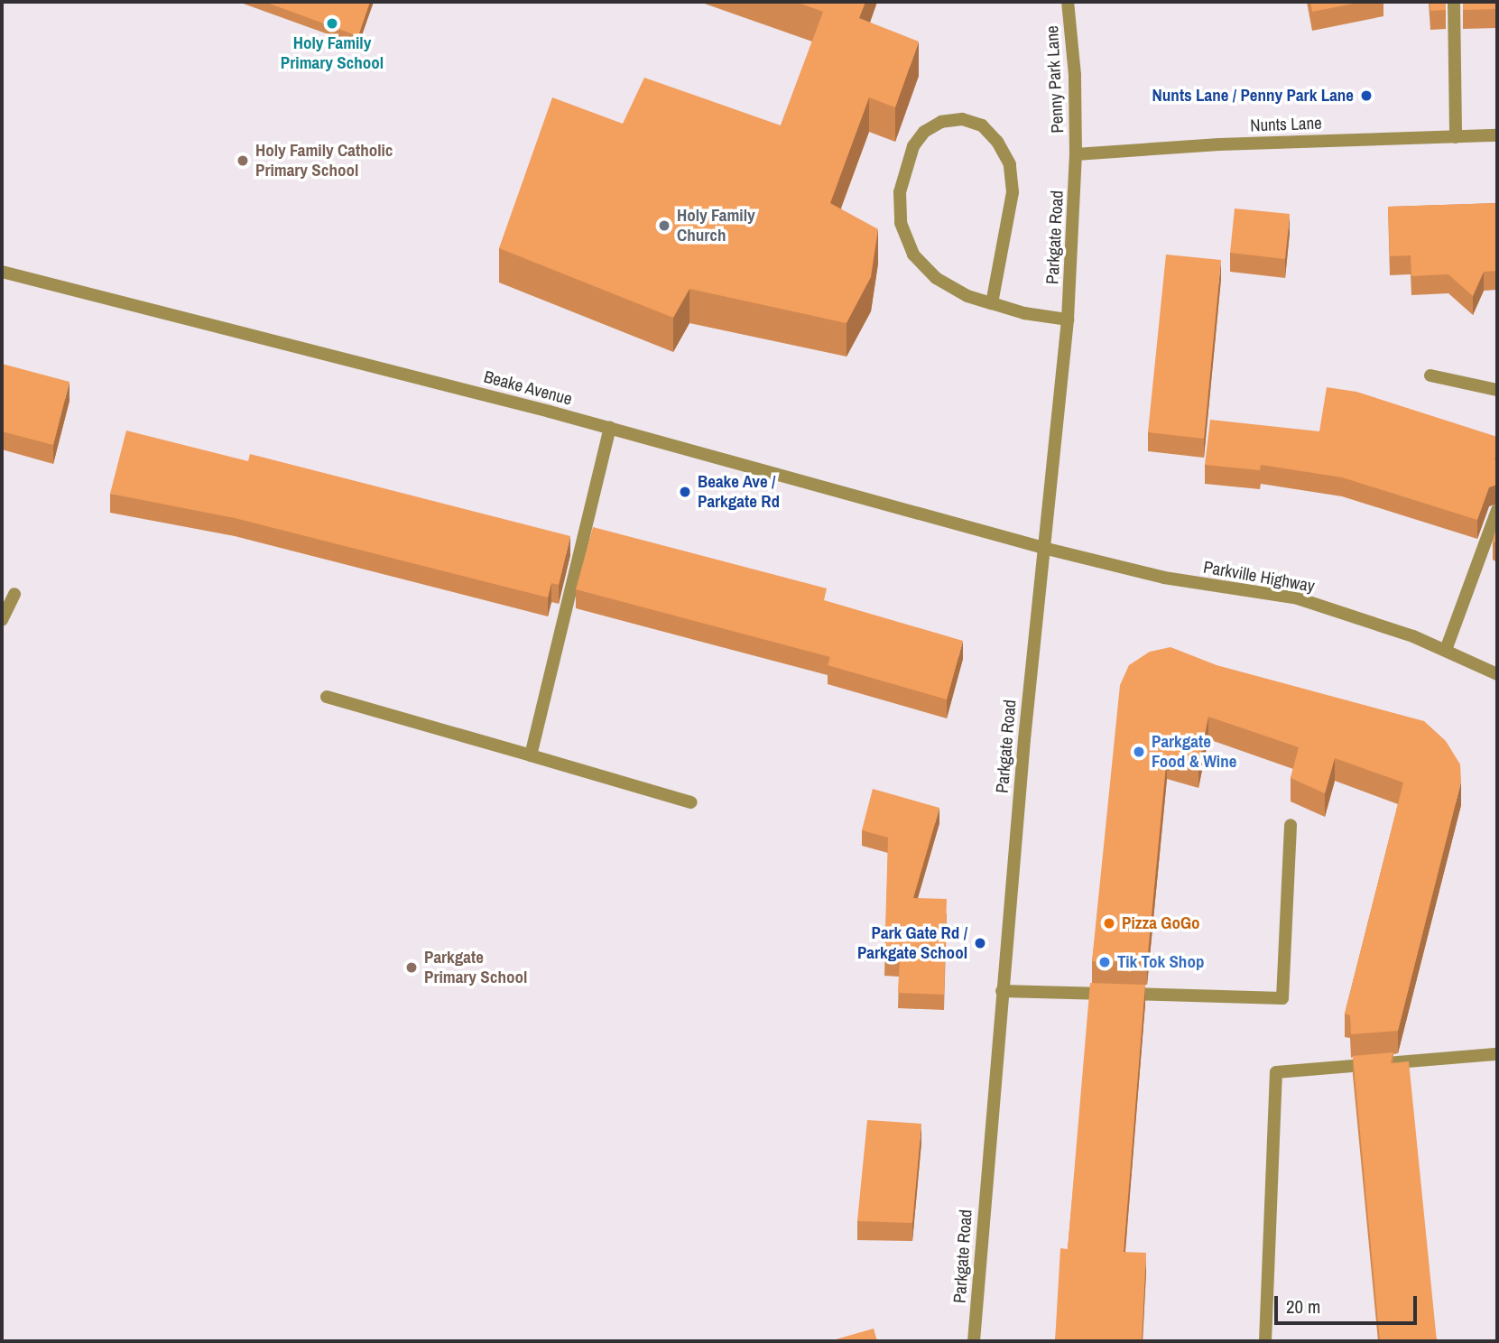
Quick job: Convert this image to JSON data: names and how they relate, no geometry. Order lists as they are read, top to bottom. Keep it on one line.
{"streets":{"street":["Penny Park Lane","Nunts Lane","Parkgate Road","Beake Avenue","Parkville Highway"]},"crossings":[["Penny Park Lane","Nunts Lane"],["Penny Park Lane","Parkgate Road"],["Nunts Lane","Parkgate Road"],["Parkgate Road","Beake Avenue"],["Parkgate Road","Parkville Highway"],["Beake Avenue","Parkville Highway"]],"places":["Holy Family Primary School","Nunts Lane / Penny Park Lane","Holy Family Catholic Primary School","Holy Family Church","Beake Ave / Parkgate Rd","Parkgate Food & Wine","Pizza GoGo","Park Gate Rd / Parkgate School","Tik Tok Shop","Parkgate Primary School"],"scale_bar":"20 m"}
